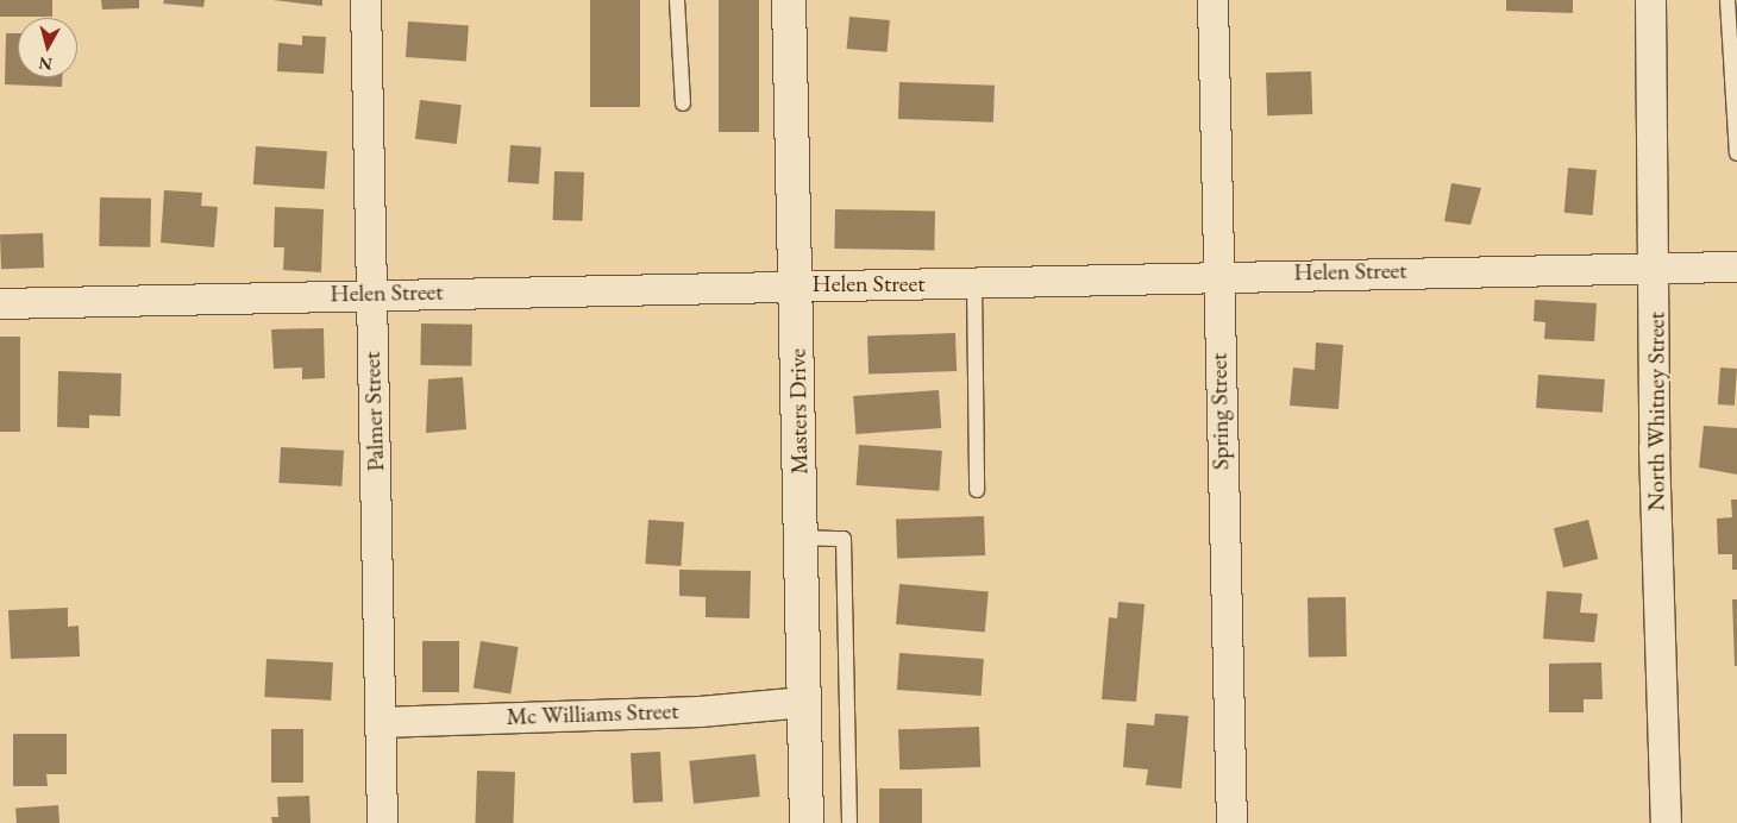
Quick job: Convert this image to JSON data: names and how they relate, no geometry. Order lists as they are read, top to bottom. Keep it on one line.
{"streets":{"street":["Helen Street","Palmer Street","Masters Drive","Spring Street","North Whitney Street","Mc Williams Street"]},"crossings":[["Helen Street","Palmer Street"],["Helen Street","Masters Drive"],["Helen Street","Spring Street"],["Helen Street","North Whitney Street"],["Palmer Street","Mc Williams Street"],["Masters Drive","Mc Williams Street"]],"north":"bottom"}
